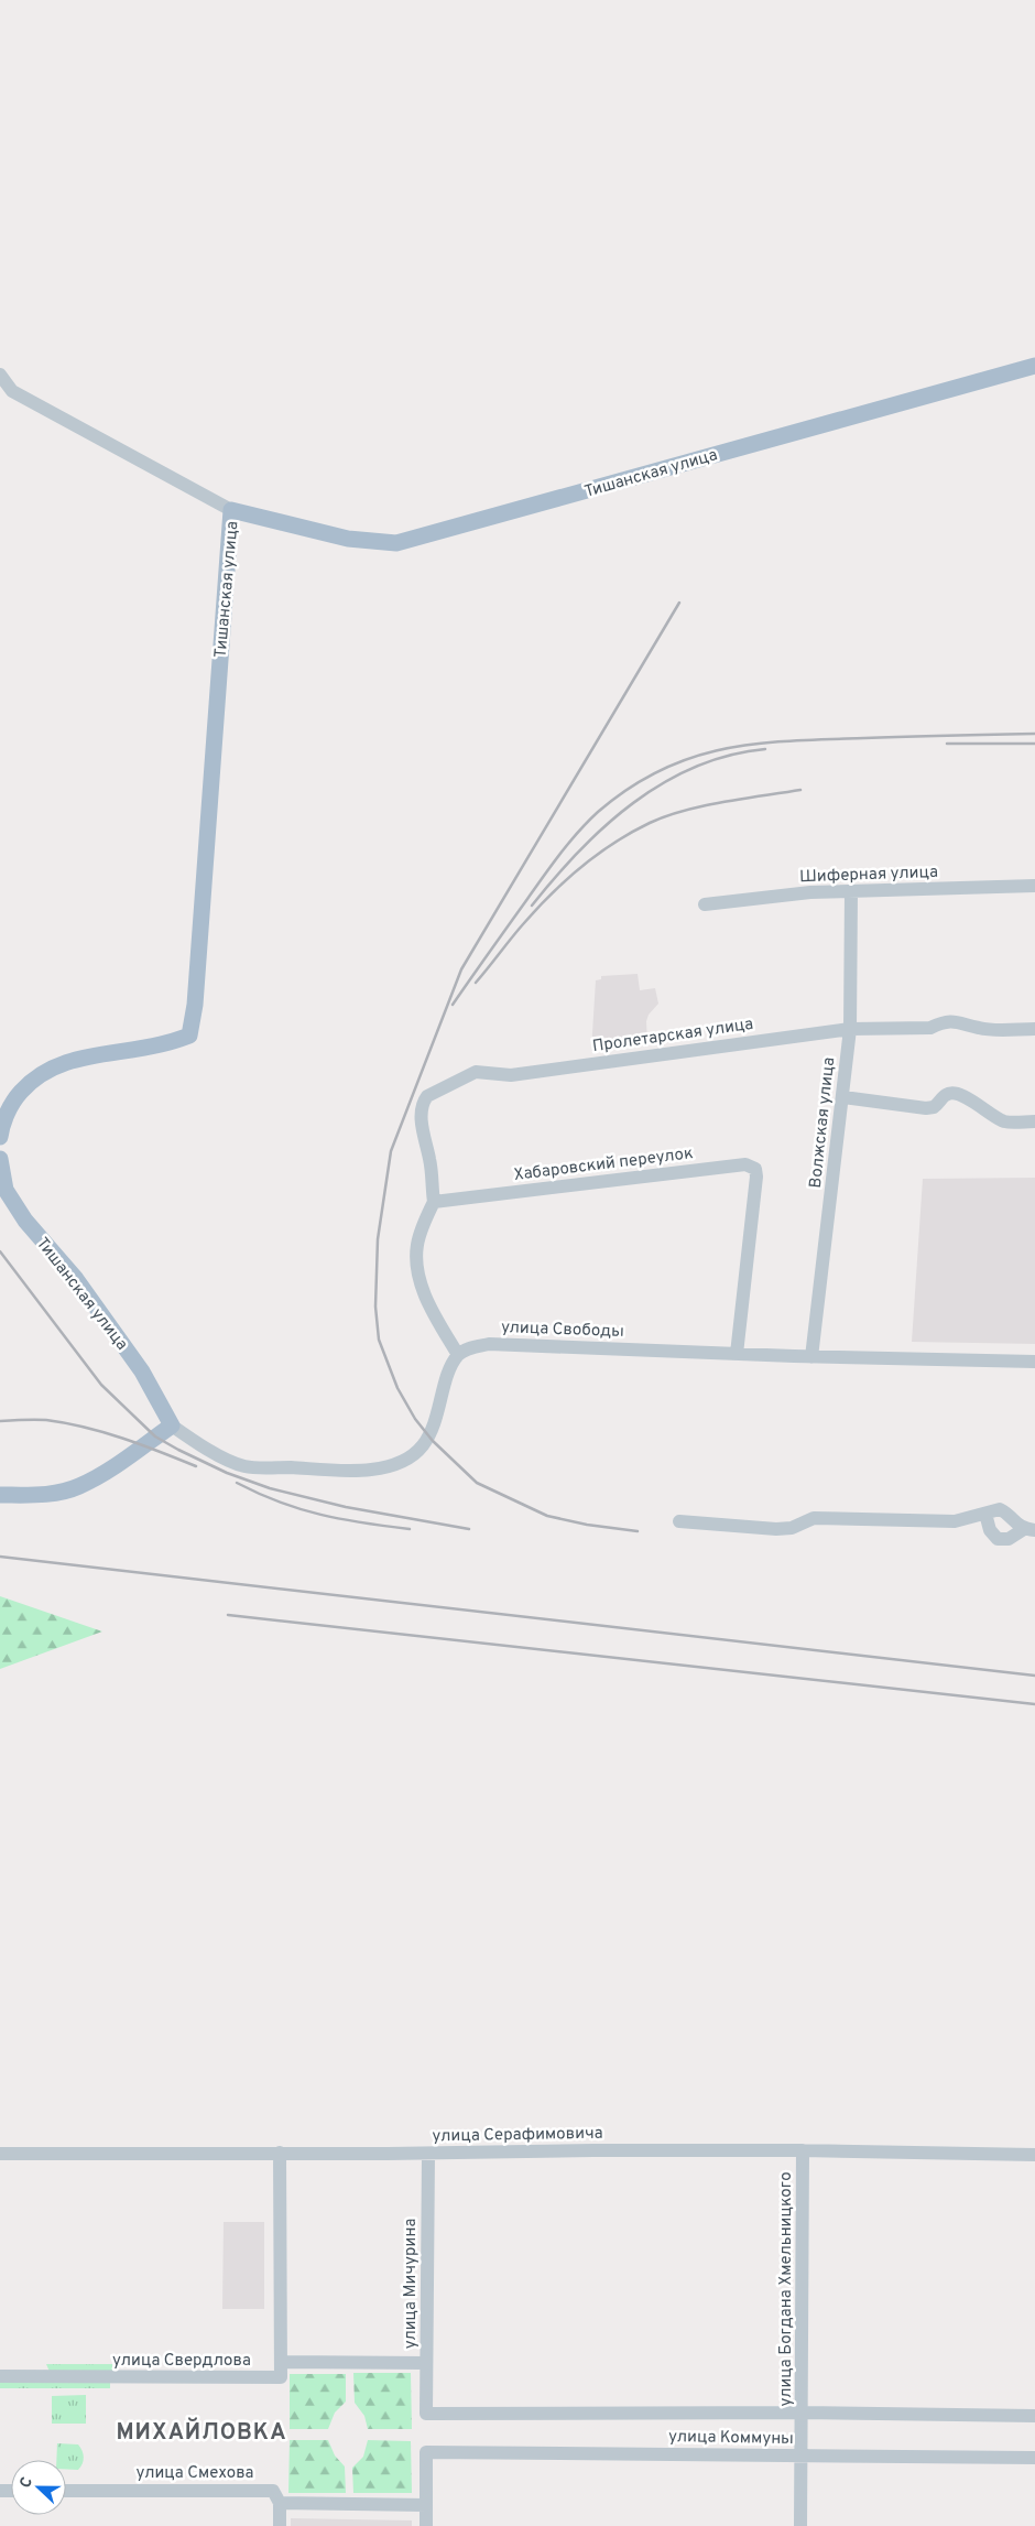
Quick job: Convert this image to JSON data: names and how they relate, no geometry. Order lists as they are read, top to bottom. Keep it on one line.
{"streets":{"main road":["Тишанская улица"],"street":["Шиферная улица","Пролетарская улица","Волжская улица","Хабаровский переулок","улица Свободы","улица Серафимовича","улица Мичурина","улица Богдана Хмельницкого","улица Свердлова","улица Коммуны","улица Смехова"]},"crossings":[["Шиферная улица","Волжская улица"],["Пролетарская улица","Волжская улица"],["Пролетарская улица","Хабаровский переулок"],["Волжская улица","улица Свободы"],["Хабаровский переулок","улица Свободы"],["улица Серафимовича","улица Мичурина"],["улица Серафимовича","улица Богдана Хмельницкого"],["улица Мичурина","улица Коммуны"],["улица Богдана Хмельницкого","улица Коммуны"],["улица Коммуны","улица Смехова"]],"districts":["МИХАЙЛОВКА"],"north":"left"}
